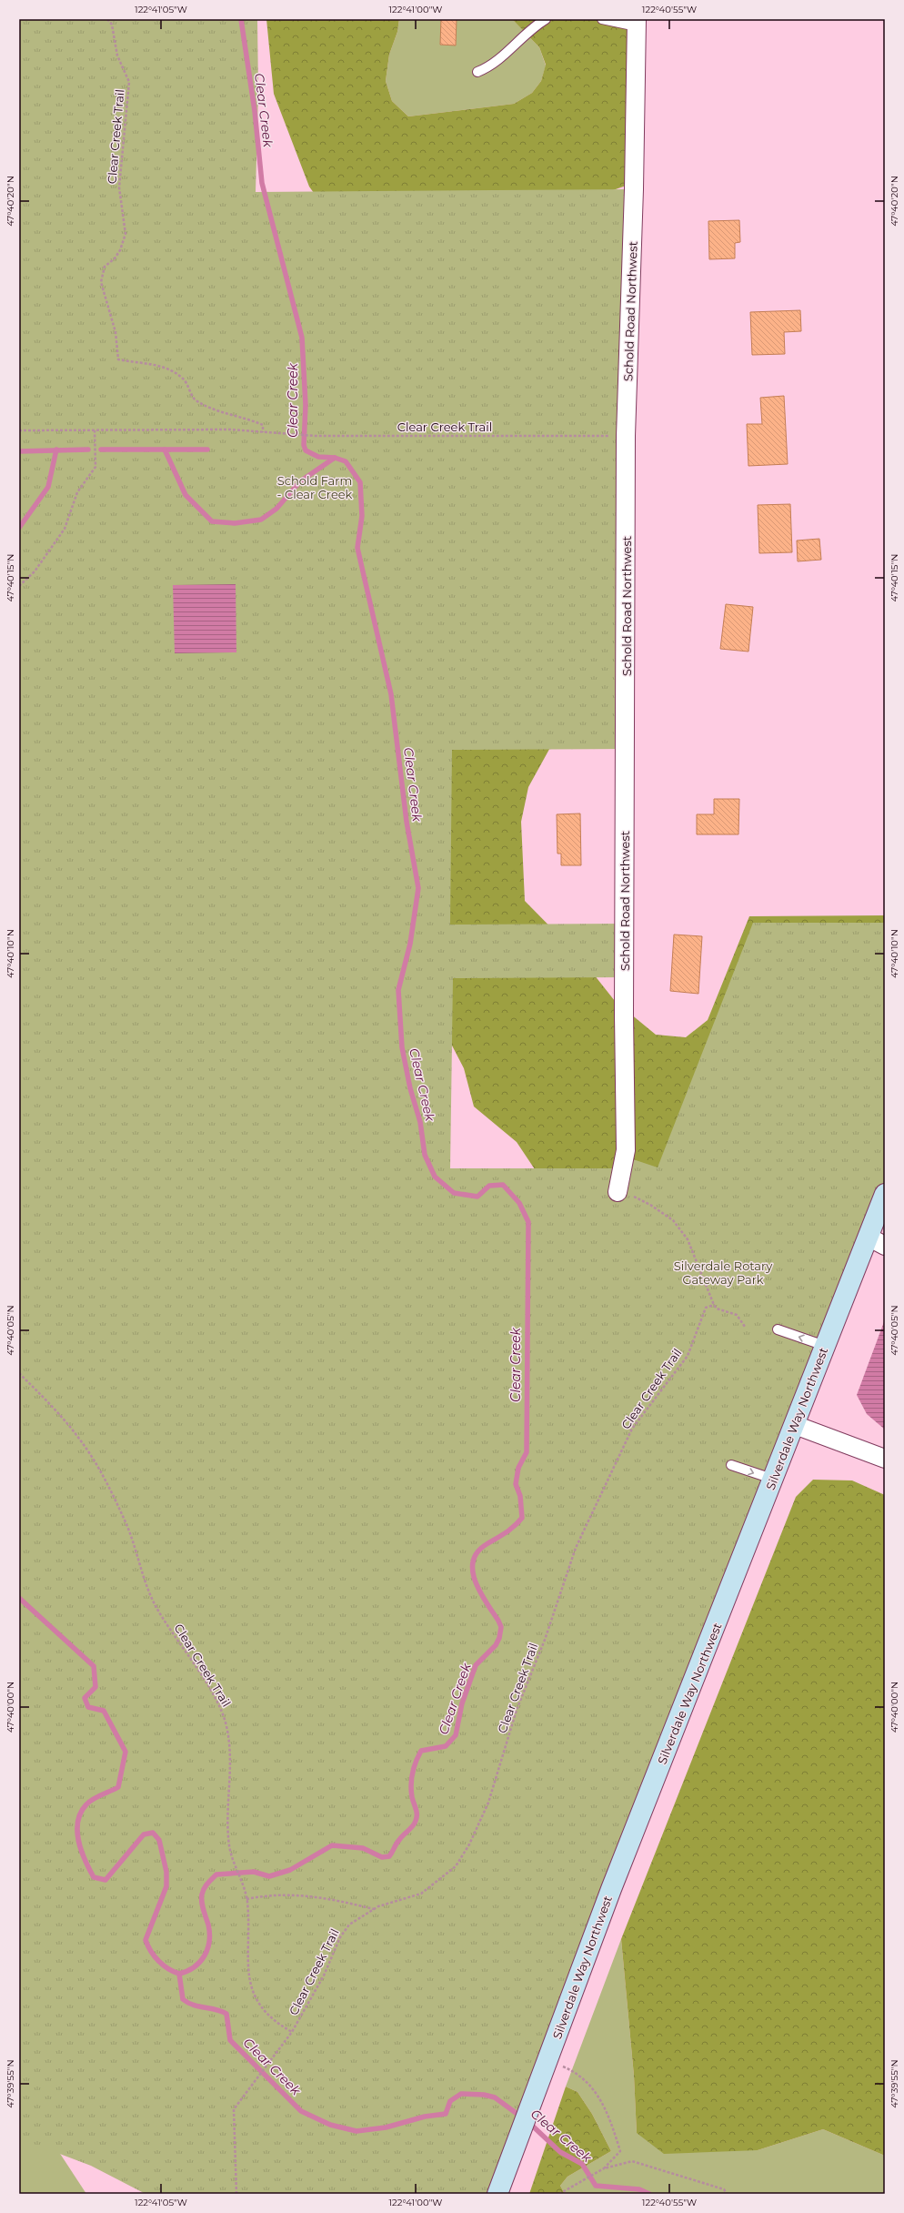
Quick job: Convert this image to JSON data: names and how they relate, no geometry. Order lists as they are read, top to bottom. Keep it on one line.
{"streets":{"main road":["Silverdale Way Northwest"],"street":["Schold Road Northwest"],"path":["Clear Creek Trail"]},"crossings":[["Clear Creek Trail","Schold Road Northwest"]],"water":["Clear Creek"],"parks":["Schold Farm - Clear Creek","Silverdale Rotary Gateway Park"],"coordinates":["122°41'05\"W","122°41'00\"W","122°40'55\"W","47°40'20\"N","47°40'15\"N","47°40'10\"N","47°40'05\"N","47°40'00\"N","47°39'55\"N"]}
